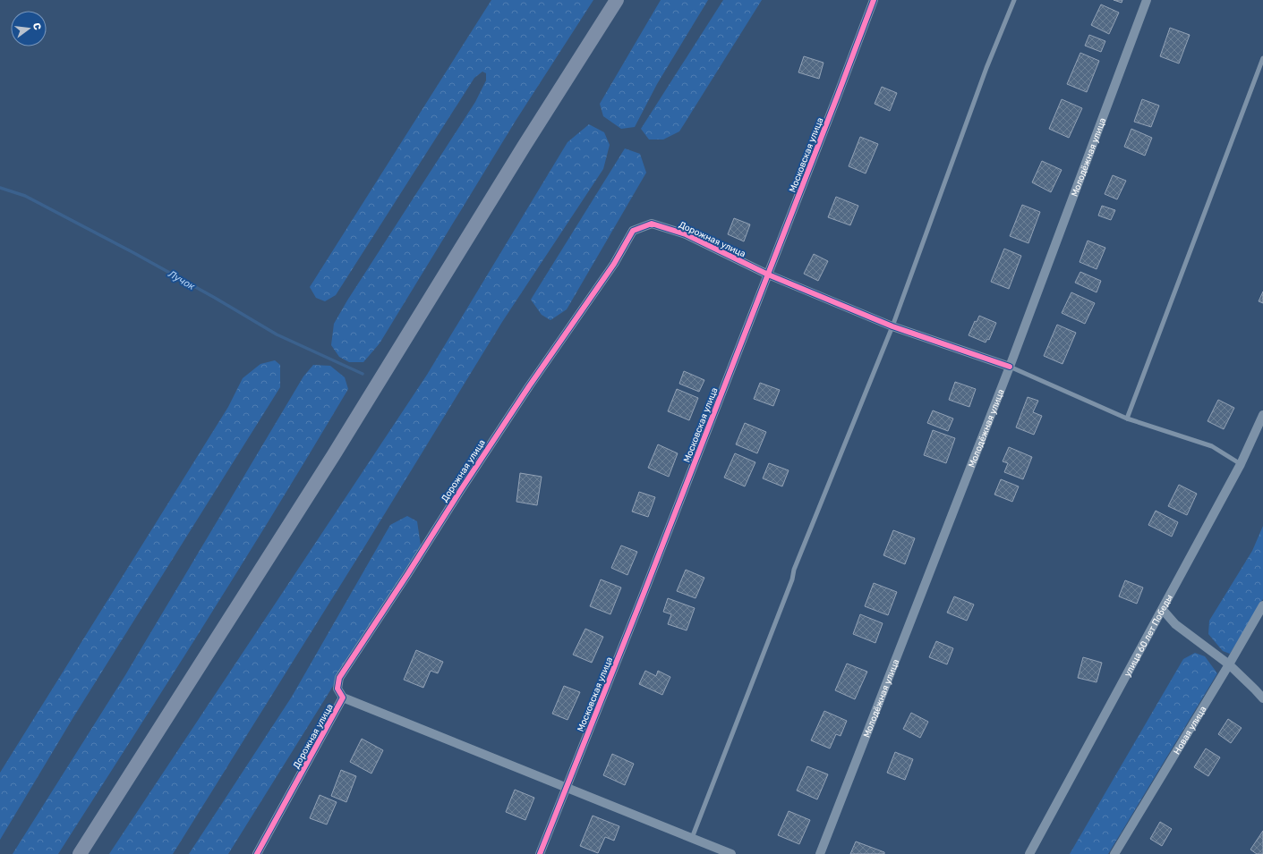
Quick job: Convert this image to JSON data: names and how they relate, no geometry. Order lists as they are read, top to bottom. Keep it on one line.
{"streets":{"street":["Московская улица","Молодёжная улица","Дорожная улица","улица 60 лет Победы","Новая улица"]},"crossings":[["Московская улица","Дорожная улица"],["Молодёжная улица","Дорожная улица"]],"water":["Лучок"],"north":"right"}
